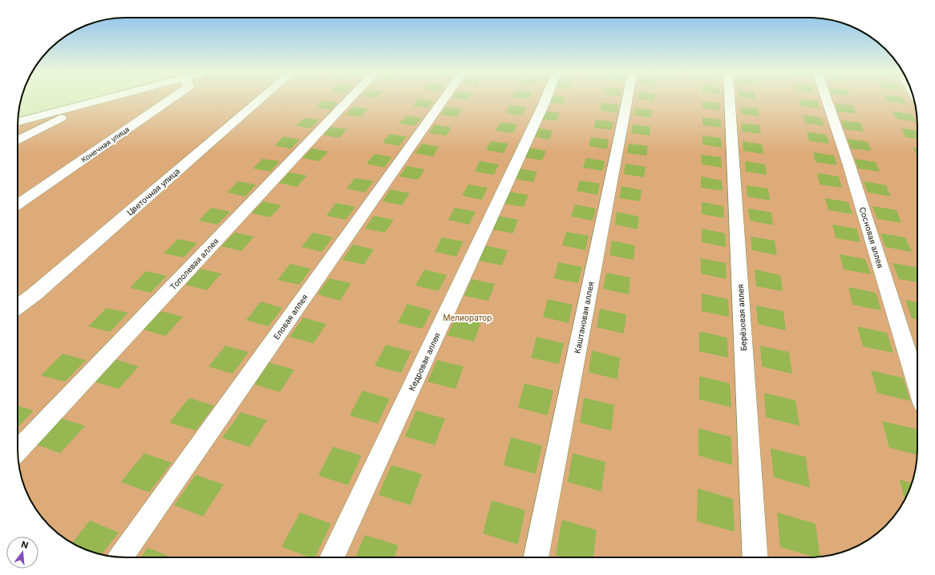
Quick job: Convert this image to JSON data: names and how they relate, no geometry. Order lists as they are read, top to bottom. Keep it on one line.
{"streets":{"street":["Конечная улица","Цветочная улица","Сосновая аллея","Тополевая аллея","Еловая аллея","Каштановая аллея","Берёзовая аллея","Кедровая аллея"]},"parks":["Мелиоратор"],"north":"top"}
